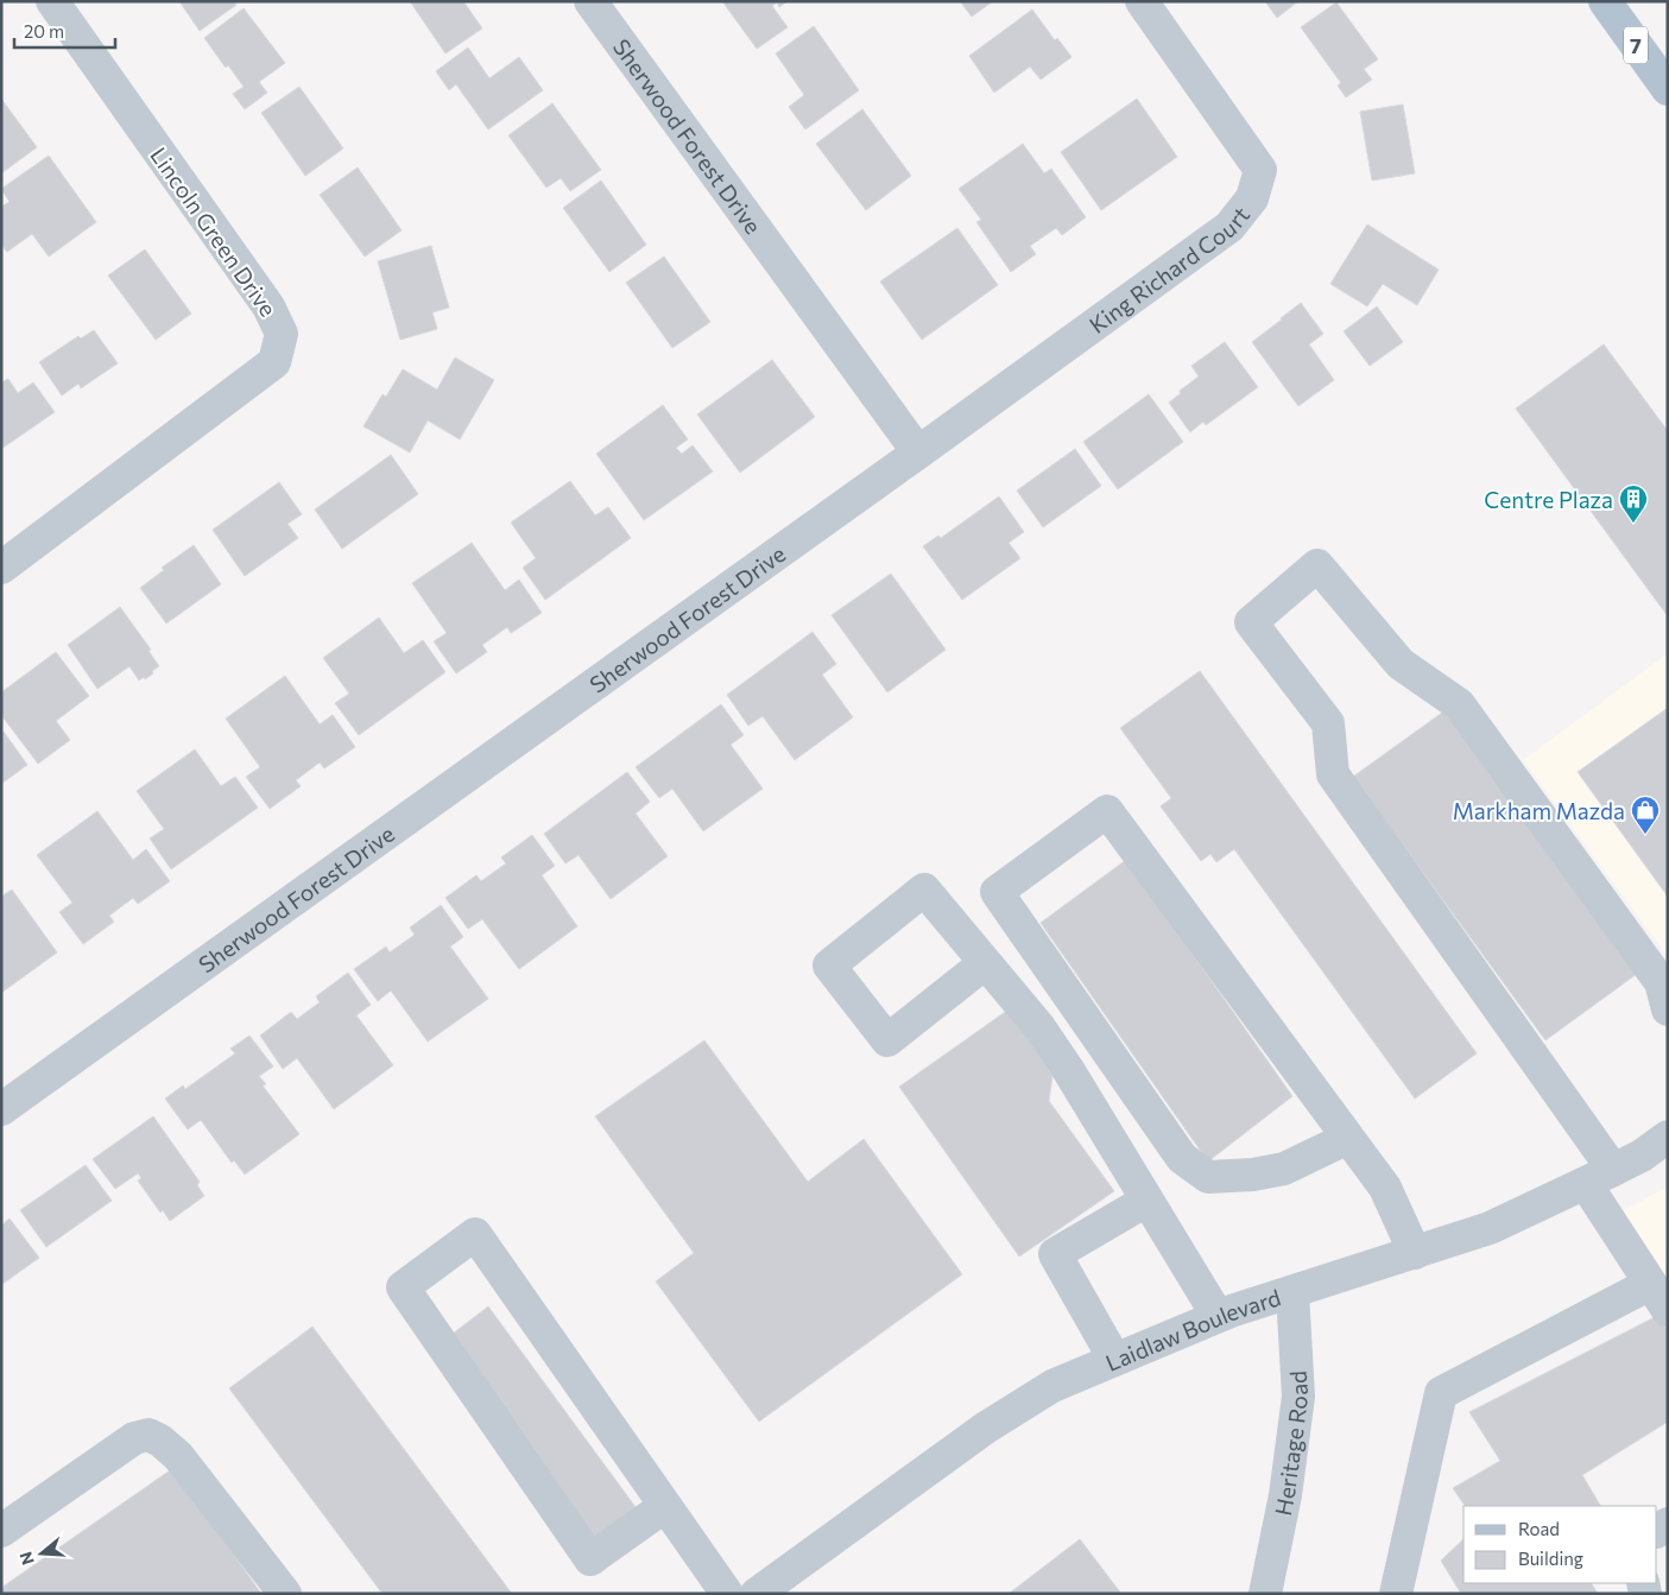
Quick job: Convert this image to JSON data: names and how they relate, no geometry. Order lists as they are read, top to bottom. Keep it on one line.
{"streets":{"main road":["7"],"street":["Sherwood Forest Drive","Lincoln Green Drive","King Richard Court","Laidlaw Boulevard","Heritage Road"]},"crossings":[["Sherwood Forest Drive","King Richard Court"],["Laidlaw Boulevard","Heritage Road"]],"places":{"building":["Centre Plaza"],"shop":["Markham Mazda"]},"legend":["Road","Building"],"scale_bar":"20 m","north":"left"}
